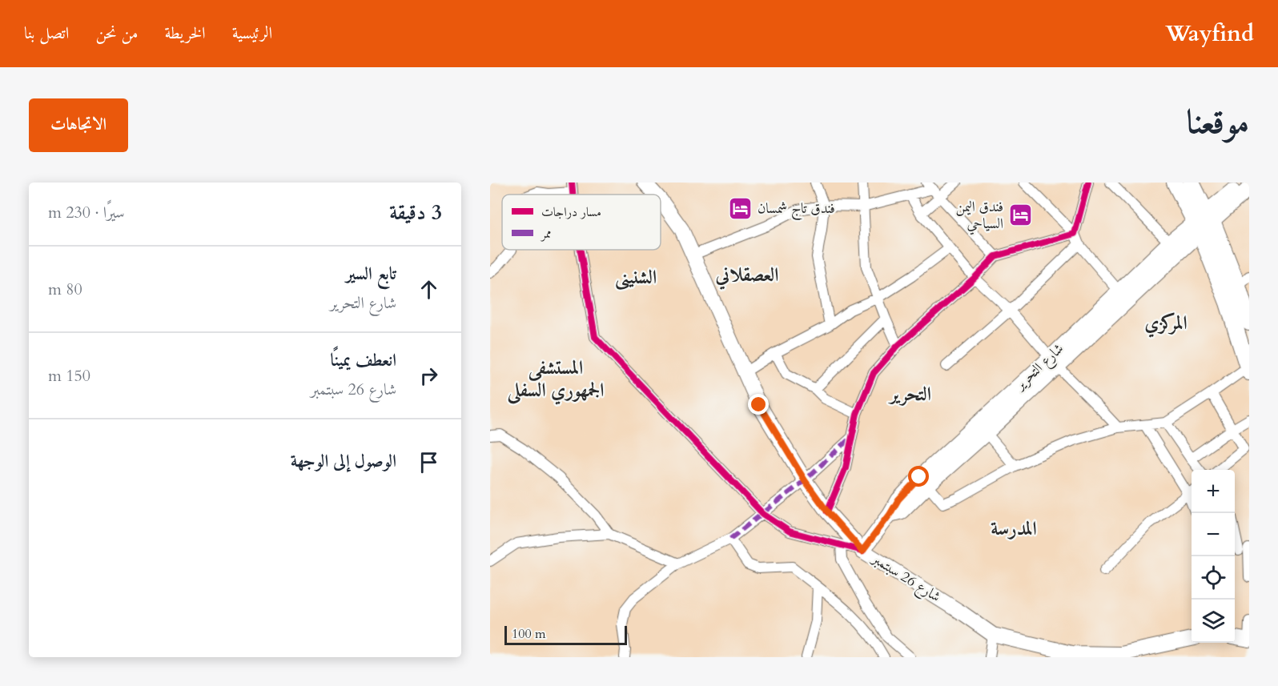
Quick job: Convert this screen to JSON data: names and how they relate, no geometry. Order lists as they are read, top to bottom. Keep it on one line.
{"streets":{"main road":["شارع التحرير","شارع 26 سبتمبر"]},"crossings":[["شارع التحرير","شارع 26 سبتمبر"]],"districts":["العصقلاني","الشنينى","المركزي","المستشفى الجمهوري السفلى","التحرير","المدرسة"],"places":{"hotel":["فندق تاج شمسان","فندق اليمن السياحي"]},"legend":["مسار دراجات","ممر"],"scale_bar":"100 m","page":{"header":"Wayfind","nav":["الرئيسية","الخريطة","من نحن","اتصل بنا"],"title":"موقعنا","buttons":"الاتجاهات","heading":["3 دقيقة","سيرًا · 230 m"],"list":[["تابع السير","شارع التحرير","80 m"],["انعطف يمينًا","شارع 26 سبتمبر","150 m"],"الوصول إلى الوجهة"],"map_buttons":["+","−"],"scale":"100 m"}}
